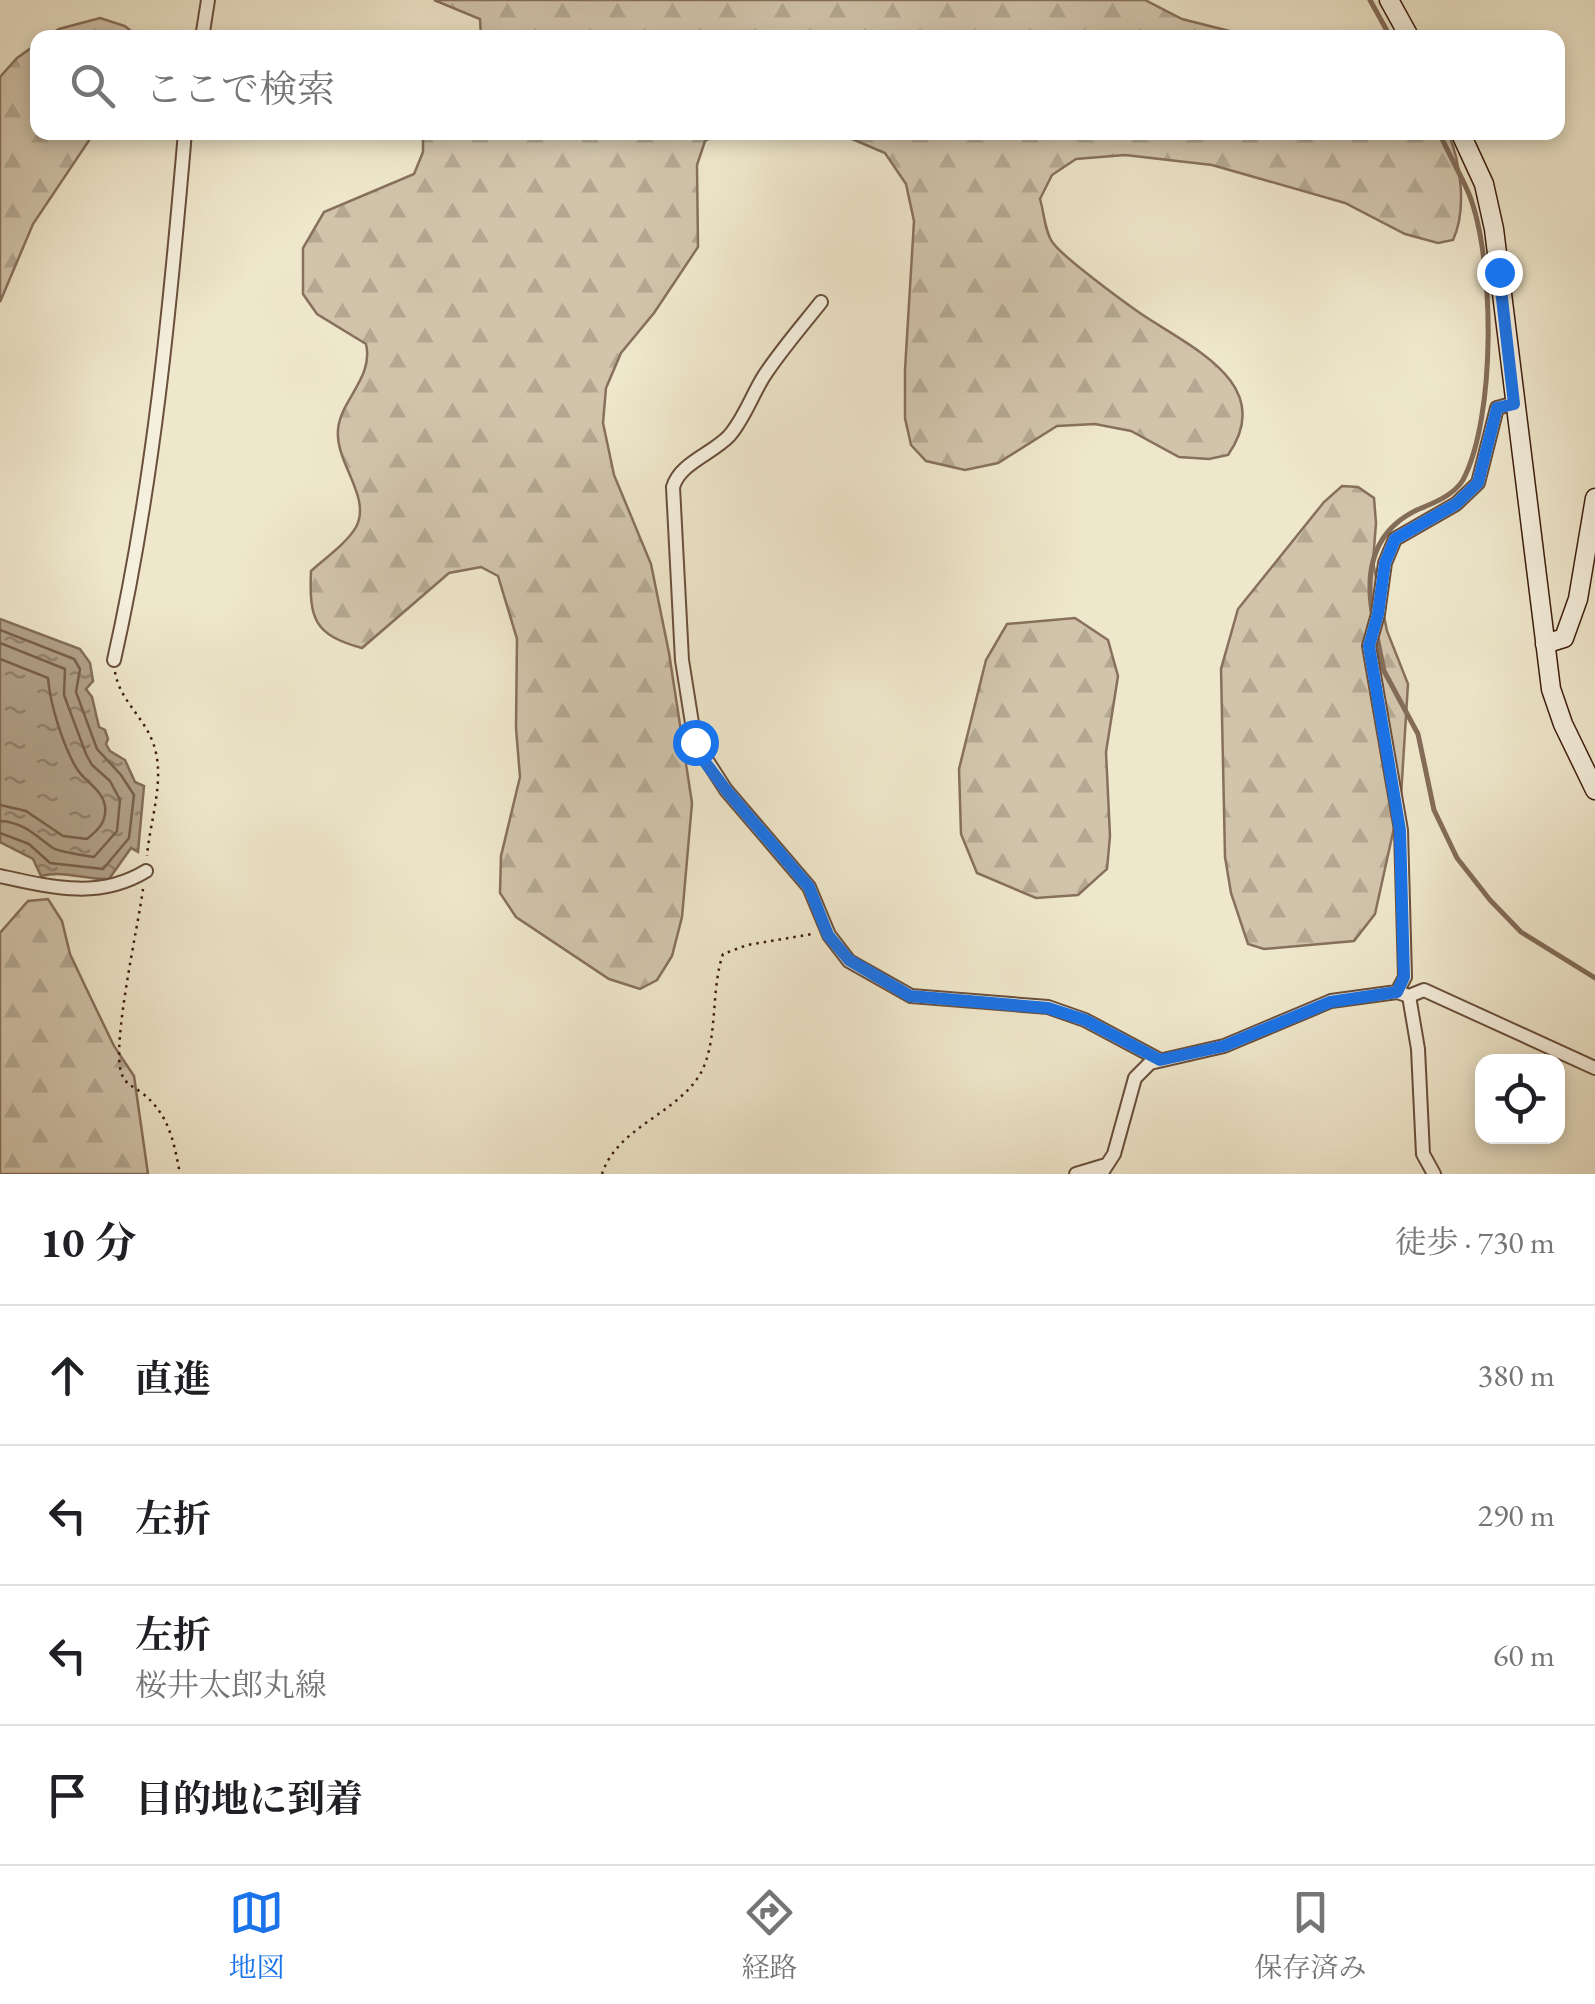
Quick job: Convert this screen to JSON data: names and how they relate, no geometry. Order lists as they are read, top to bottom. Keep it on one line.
{"page":{"search":"ここで検索","heading":["10 分","徒歩 · 730 m"],"list":[["直進","380 m"],["左折","290 m"],["左折","桜井太郎丸線","60 m"],"目的地に到着"],"nav":["地図","経路","保存済み"]}}
